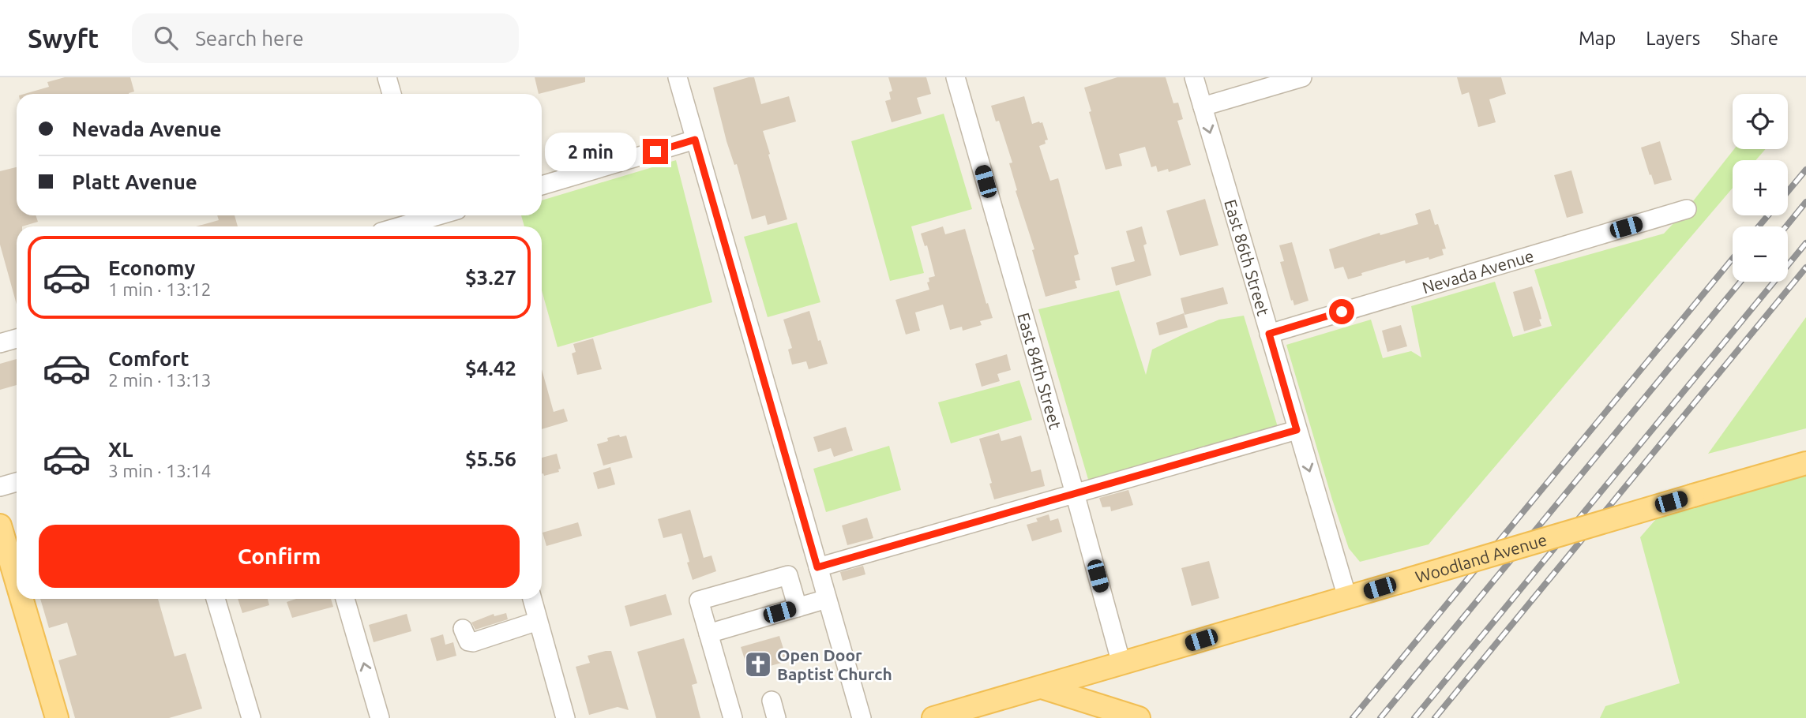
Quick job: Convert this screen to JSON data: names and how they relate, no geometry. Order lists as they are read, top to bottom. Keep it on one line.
{"streets":{"main road":["Woodland Avenue"],"street":["East 86th Street","Nevada Avenue","East 84th Street"]},"crossings":[["East 86th Street","Nevada Avenue"],["East 86th Street","Woodland Avenue"],["East 84th Street","Woodland Avenue"]],"one_way":["East 86th Street"],"places":{"church":["Open Door Baptist Church"]},"page":{"header":"Swyft","search":"Search here","nav":["Map","Layers","Share"],"map_buttons":["+","−"],"banner":["Nevada Avenue","Platt Avenue"],"bubble":"2 min","list":[{"name":"Economy","note":"1 min · 13:12","value":"$3.27"},{"name":"Comfort","note":"2 min · 13:13","value":"$4.42"},{"name":"XL","note":"3 min · 13:14","value":"$5.56"}],"buttons":"Confirm"}}
